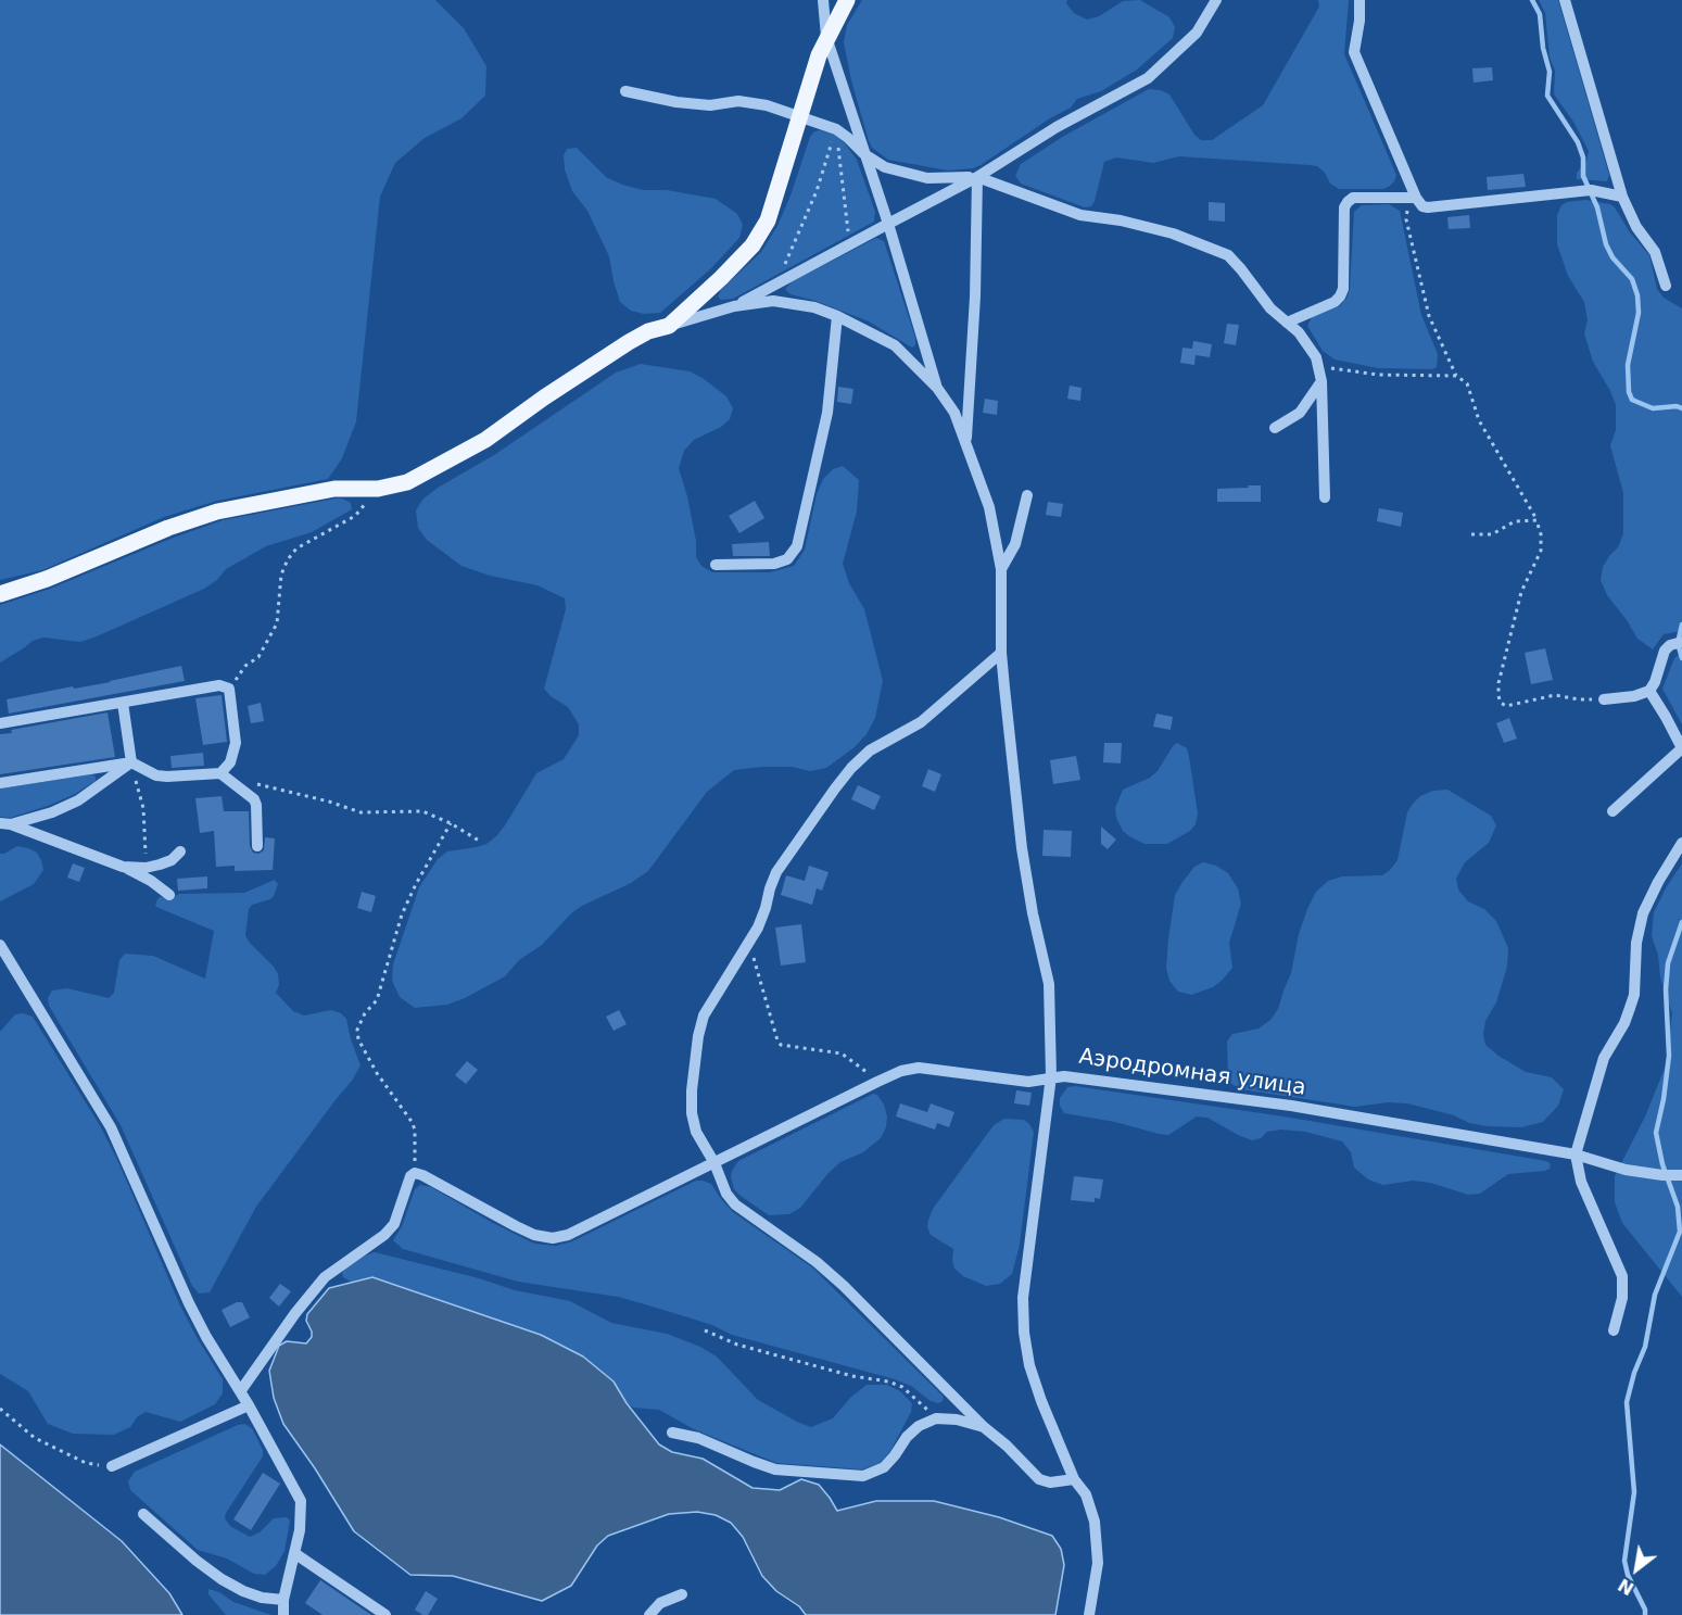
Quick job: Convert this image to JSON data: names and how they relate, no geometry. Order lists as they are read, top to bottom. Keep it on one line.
{"streets":{"street":["Аэродромная улица"]},"north":"bottom left"}
